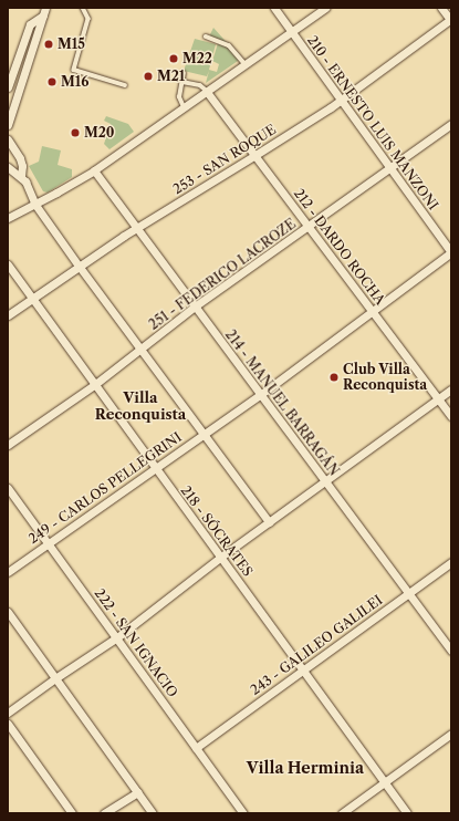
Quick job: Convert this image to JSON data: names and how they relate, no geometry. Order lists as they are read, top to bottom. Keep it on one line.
{"streets":{"street":["210 - ERNESTO LUIS MANZONI","253 - SAN ROQUE","212 - DARDO ROCHA","251 - FEDERICO LACROZE","214 - MANUEL BARRAGÁN","249 - CARLOS PELLEGRINI","218 - SÓCRATES","222 - SAN IGNACIO","243 - GALILEO GALILEI"]},"crossings":[["210 - ERNESTO LUIS MANZONI","253 - SAN ROQUE"],["210 - ERNESTO LUIS MANZONI","251 - FEDERICO LACROZE"],["210 - ERNESTO LUIS MANZONI","249 - CARLOS PELLEGRINI"],["253 - SAN ROQUE","212 - DARDO ROCHA"],["253 - SAN ROQUE","214 - MANUEL BARRAGÁN"],["253 - SAN ROQUE","218 - SÓCRATES"],["212 - DARDO ROCHA","251 - FEDERICO LACROZE"],["212 - DARDO ROCHA","249 - CARLOS PELLEGRINI"],["251 - FEDERICO LACROZE","214 - MANUEL BARRAGÁN"],["251 - FEDERICO LACROZE","218 - SÓCRATES"],["214 - MANUEL BARRAGÁN","249 - CARLOS PELLEGRINI"],["214 - MANUEL BARRAGÁN","243 - GALILEO GALILEI"],["249 - CARLOS PELLEGRINI","218 - SÓCRATES"],["249 - CARLOS PELLEGRINI","222 - SAN IGNACIO"],["218 - SÓCRATES","243 - GALILEO GALILEI"],["222 - SAN IGNACIO","243 - GALILEO GALILEI"]],"districts":["Villa Reconquista","Villa Herminia"],"places":["M15","M22","M21","M16","M20","Club Villa Reconquista"]}
